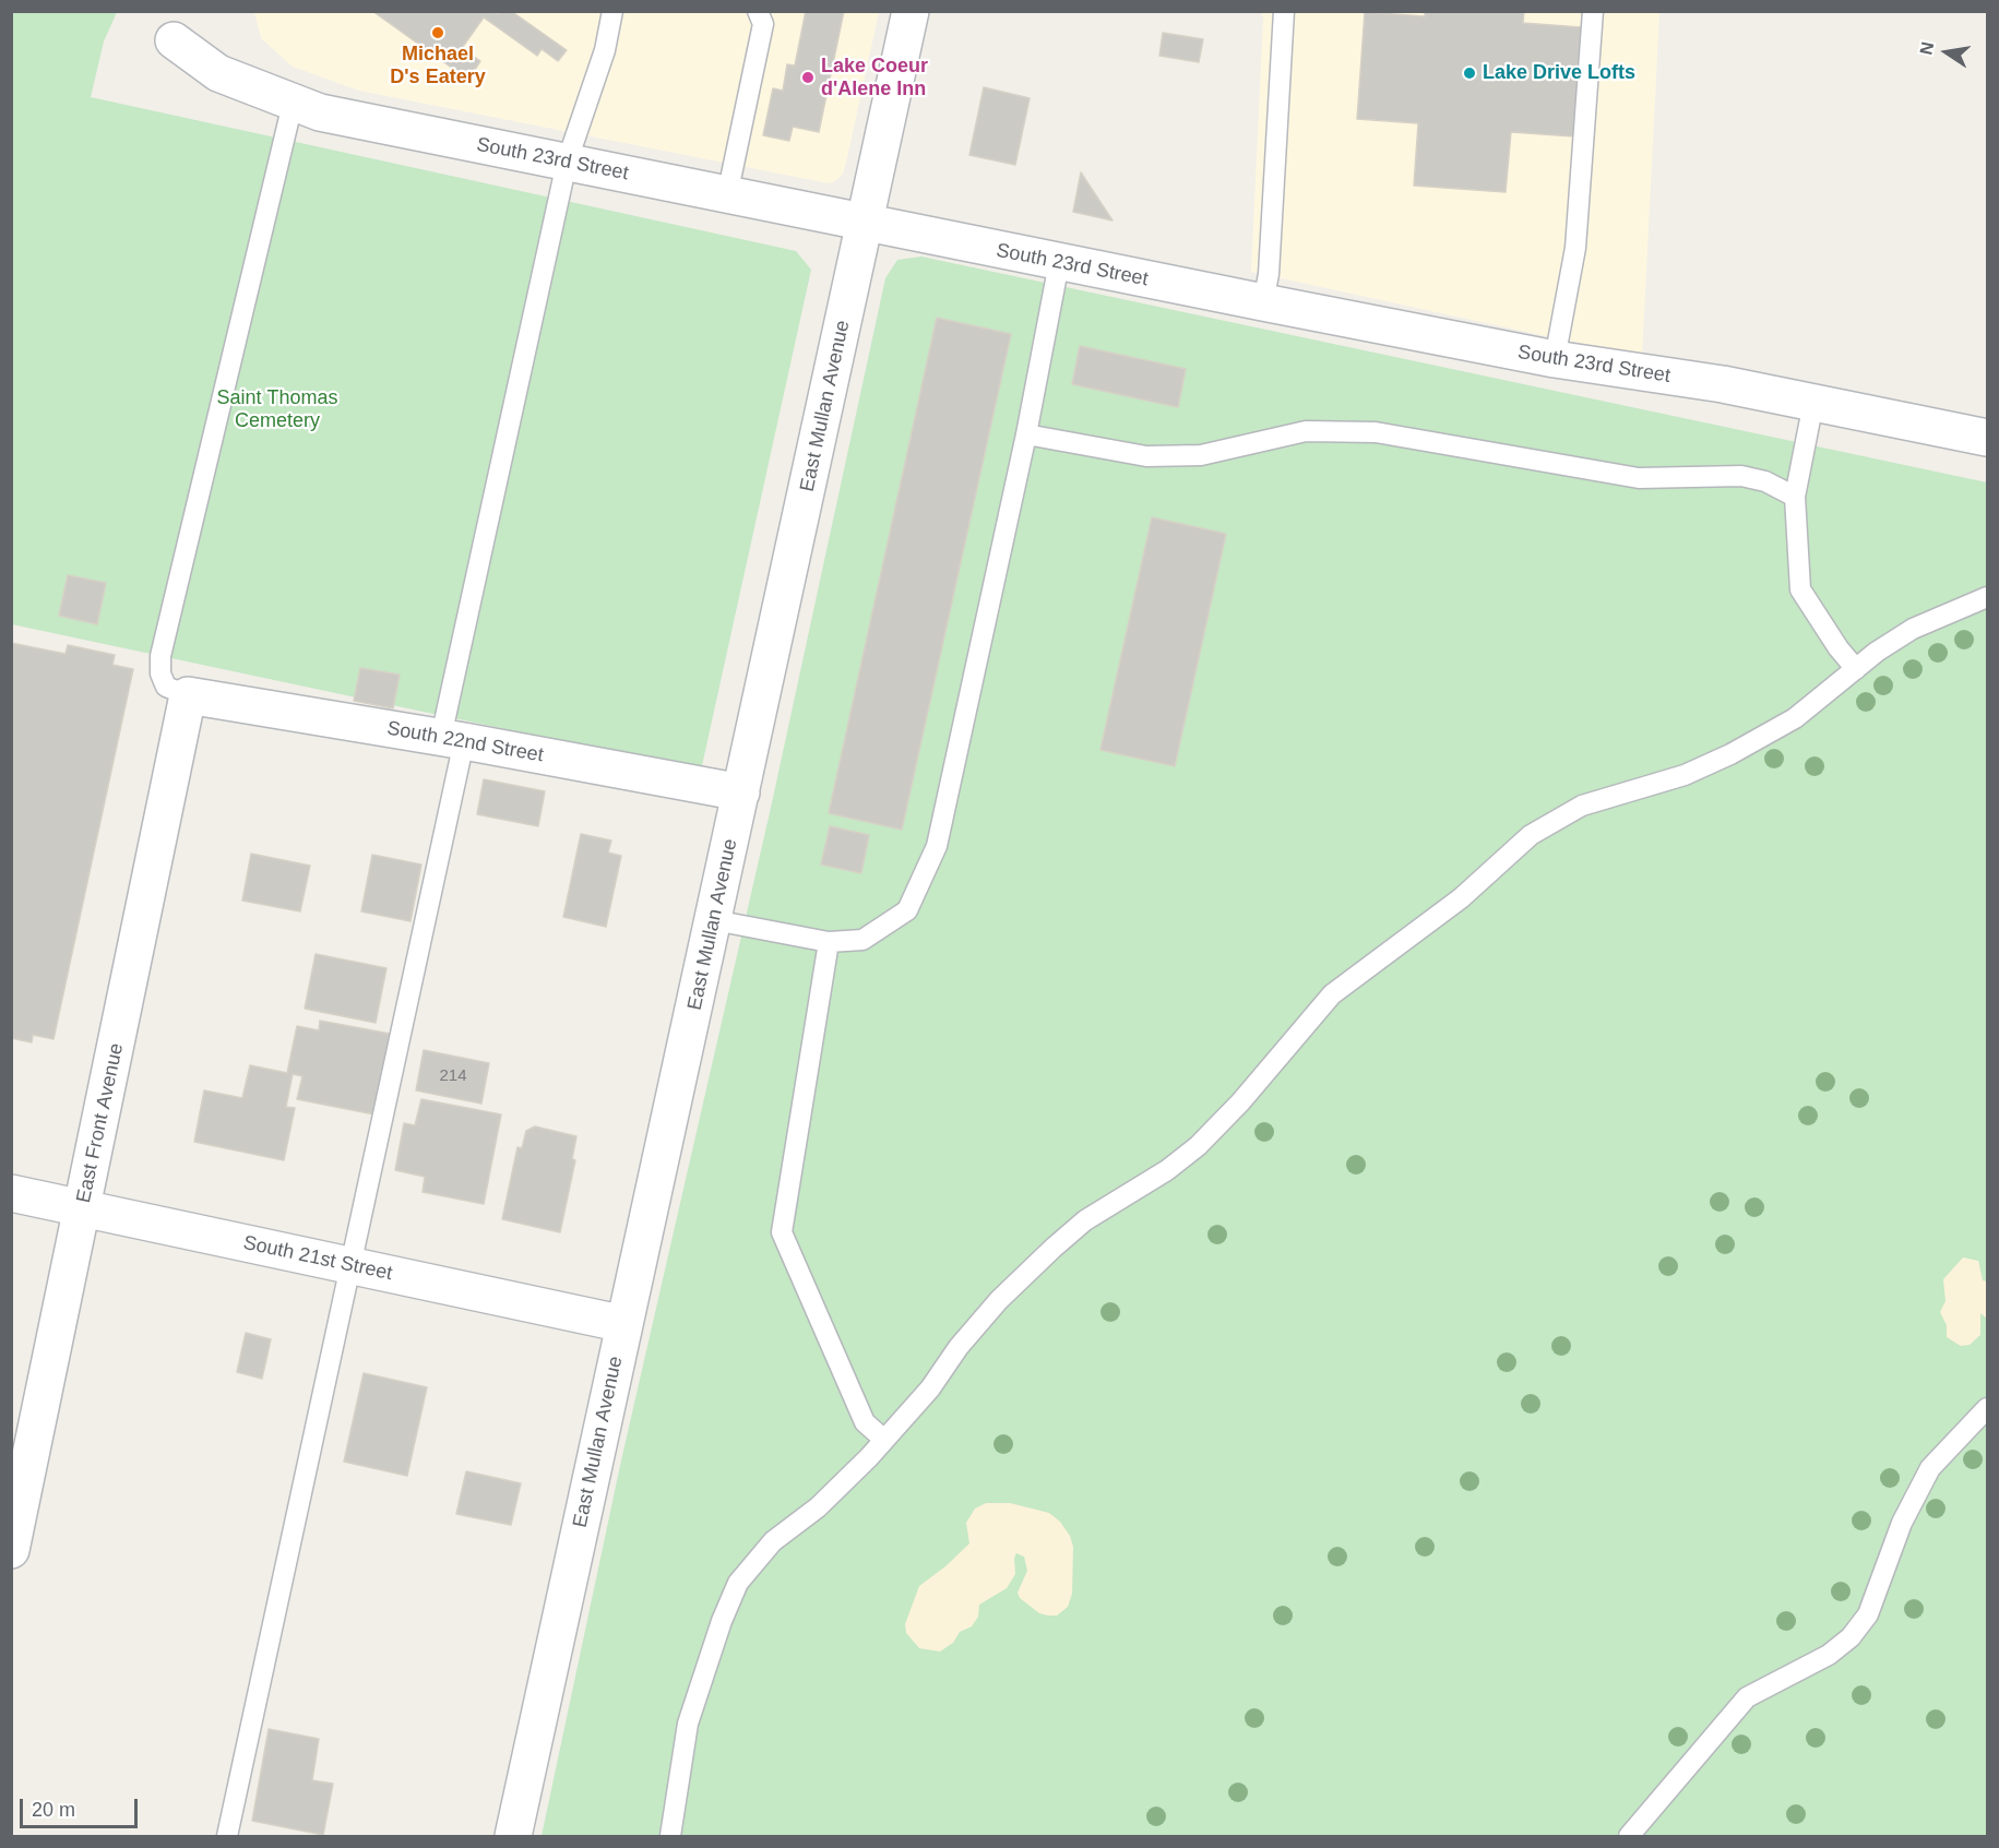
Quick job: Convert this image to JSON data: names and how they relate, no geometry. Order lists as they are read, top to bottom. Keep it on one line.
{"streets":{"street":["South 23rd Street","East Mullan Avenue","South 22nd Street","East Front Avenue","South 21st Street"]},"crossings":[["South 23rd Street","East Mullan Avenue"],["East Mullan Avenue","South 22nd Street"],["East Mullan Avenue","South 21st Street"],["South 22nd Street","East Front Avenue"],["East Front Avenue","South 21st Street"]],"parks":["Saint Thomas Cemetery"],"places":["Michael D's Eatery","Lake Drive Lofts","Lake Coeur d'Alene Inn"],"house_numbers":["214"],"scale_bar":"20 m","north":"left"}
